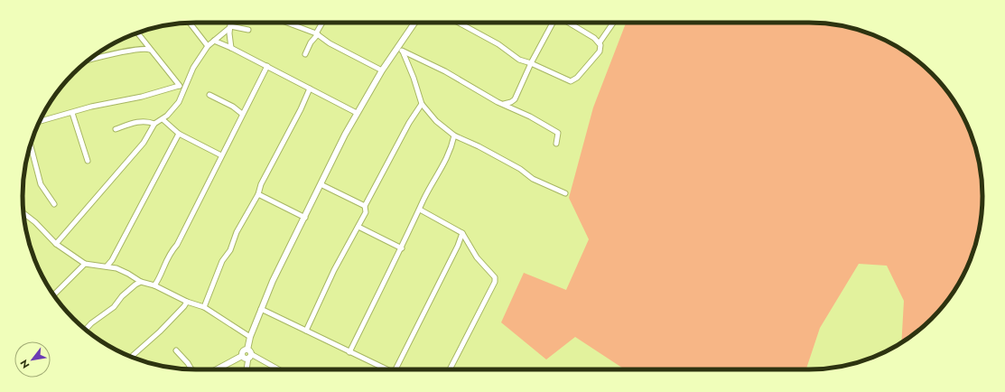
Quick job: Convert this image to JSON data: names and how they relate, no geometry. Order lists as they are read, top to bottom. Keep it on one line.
{"north":"bottom left"}
